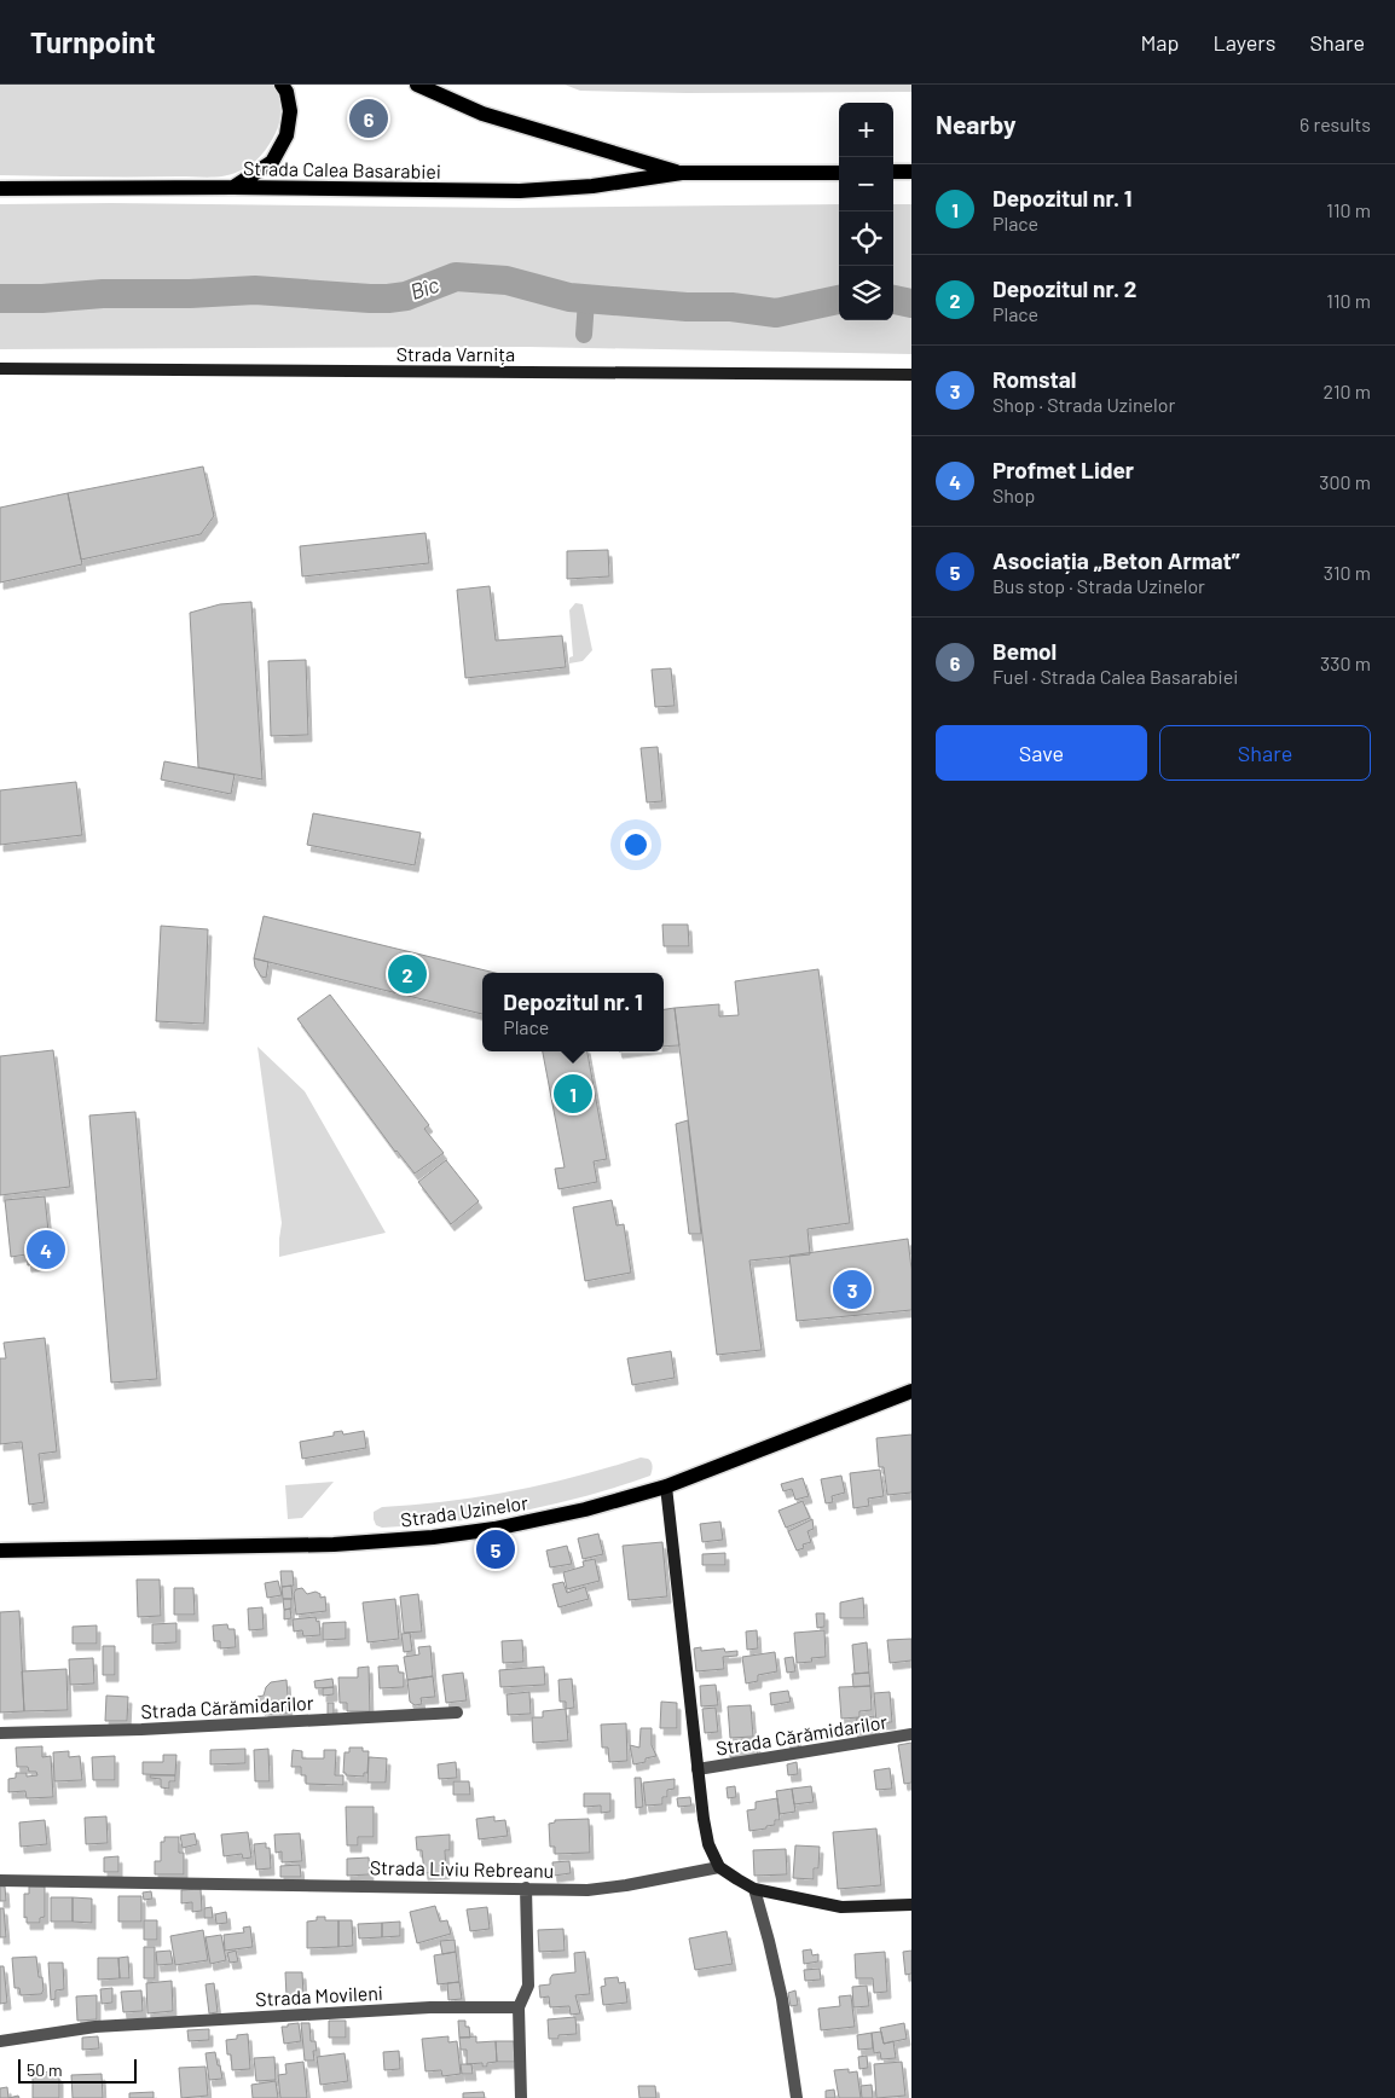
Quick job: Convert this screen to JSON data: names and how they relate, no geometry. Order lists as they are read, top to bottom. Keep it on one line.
{"streets":{"main road":["Strada Calea Basarabiei","Strada Uzinelor"],"street":["Strada Varnița","Strada Cărămidarilor","Strada Liviu Rebreanu","Strada Movileni"]},"water":["Bîc"],"scale_bar":"50 m","page":{"header":"Turnpoint","nav":["Map","Layers","Share"],"heading":["Nearby","6 results"],"pins":["6","2","1","4","3","5"],"map_buttons":["+","−"],"list":[{"mark":"1","name":"Depozitul nr. 1","note":"Place","value":"110 m"},{"mark":"2","name":"Depozitul nr. 2","note":"Place","value":"110 m"},{"mark":"3","name":"Romstal","note":"Shop · Strada Uzinelor","value":"210 m"},{"mark":"4","name":"Profmet Lider","note":"Shop","value":"300 m"},{"mark":"5","name":"Asociația „Beton Armat”","note":"Bus stop · Strada Uzinelor","value":"310 m"},{"mark":"6","name":"Bemol","note":"Fuel · Strada Calea Basarabiei","value":"330 m"}],"buttons":["Save","Share"],"popup":["Depozitul nr. 1","Place"],"scale":"50 m"}}
